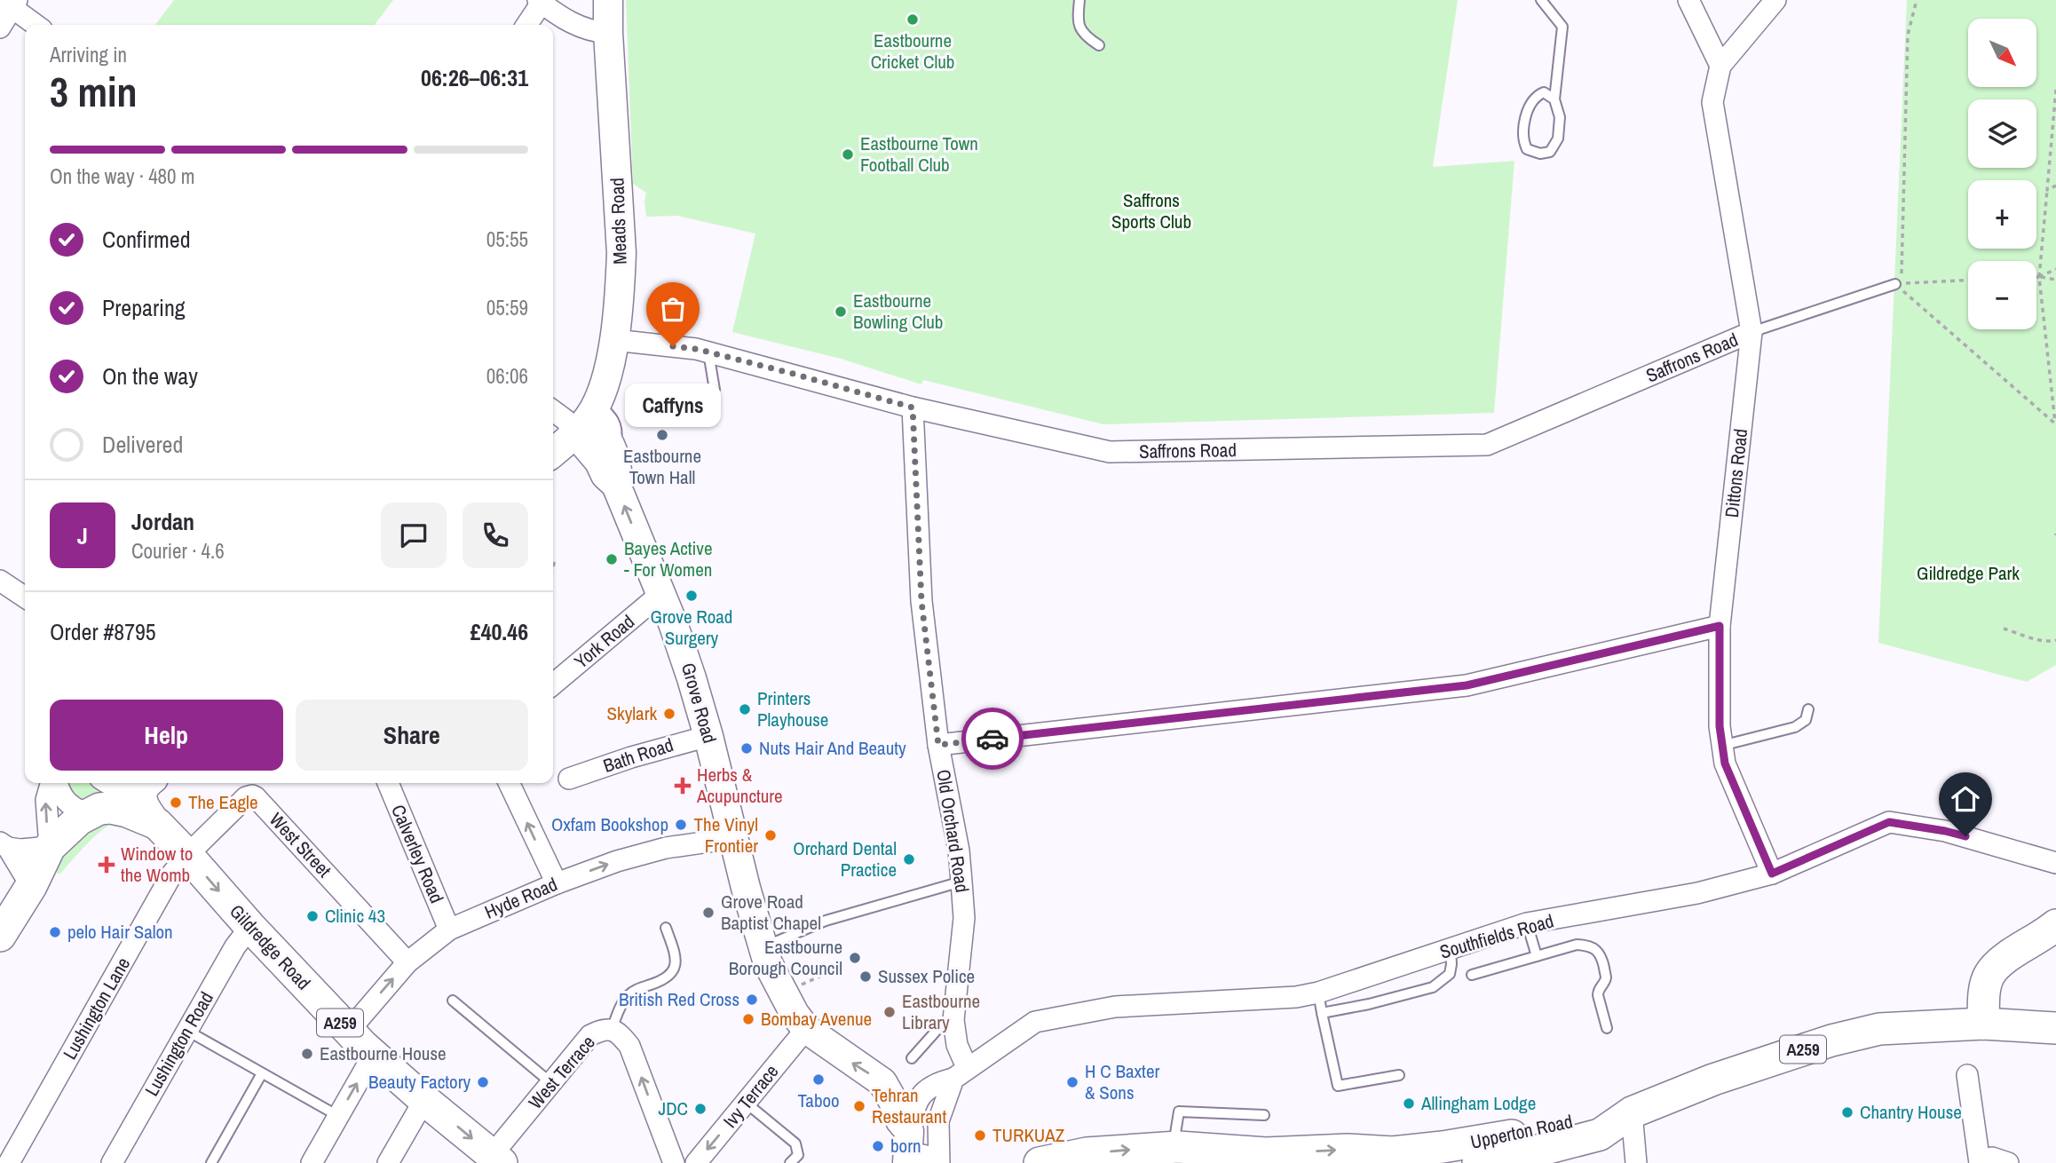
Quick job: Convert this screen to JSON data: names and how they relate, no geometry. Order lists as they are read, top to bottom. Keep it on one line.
{"streets":{"main road":["Gildredge Road","A259","Upperton Road"],"street":["Meads Road","Saffrons Road","Dittons Road","York Road","Grove Road","Bath Road","Old Orchard Road","West Street","Calverley Road","Hyde Road","Southfields Road","Lushington Lane","Lushington Road","West Terrace","Ivy Terrace"]},"crossings":[["Meads Road","Saffrons Road"],["Meads Road","Grove Road"],["Saffrons Road","Dittons Road"],["Saffrons Road","Old Orchard Road"],["Dittons Road","Southfields Road"],["York Road","Grove Road"],["Grove Road","Bath Road"],["Grove Road","Hyde Road"],["Grove Road","Southfields Road"],["Grove Road","Ivy Terrace"],["Old Orchard Road","Southfields Road"],["West Street","Hyde Road"],["West Street","Gildredge Road"],["West Street","Lushington Lane"],["Calverley Road","Hyde Road"],["Hyde Road","Gildredge Road"],["Gildredge Road","Lushington Lane"],["Gildredge Road","A259"],["Gildredge Road","Lushington Road"],["Gildredge Road","West Terrace"]],"one_way":["Hyde Road","West Terrace","Ivy Terrace"],"parks":["Saffrons Sports Club","Gildredge Park"],"places":{"other":["Eastbourne Cricket Club","Eastbourne Town Football Club","Eastbourne Bowling Club","Caffyns","Eastbourne Town Hall","Bayes Active - For Women","Grove Road Surgery","Printers Playhouse","Skylark","Nuts Hair And Beauty","The Eagle","Oxfam Bookshop","The Vinyl Frontier","Orchard Dental Practice","Grove Road Baptist Chapel","Clinic 43","pelo Hair Salon","Eastbourne Borough Council","Sussex Police","British Red Cross","Eastbourne Library","Bombay Avenue","Eastbourne House","Taboo","Beauty Factory","H C Baxter & Sons","Allingham Lodge","Tehran Restaurant","JDC","Chantry House","TURKUAZ","born"],"health":["Herbs & Acupuncture","Window to the Womb"]},"north":"bottom right","page":{"map_buttons":["+","−"],"heading":["3 min","Arriving in","06:26–06:31"],"panel":["Jordan","Courier · 4.6","Order #8795","£40.46"],"bar":"On the way · 480 m","list":[["Confirmed","05:55"],["Preparing","05:59"],["On the way","06:06"],"Delivered"],"bubble":"Caffyns","round":"J","buttons":["Help","Share"]}}
